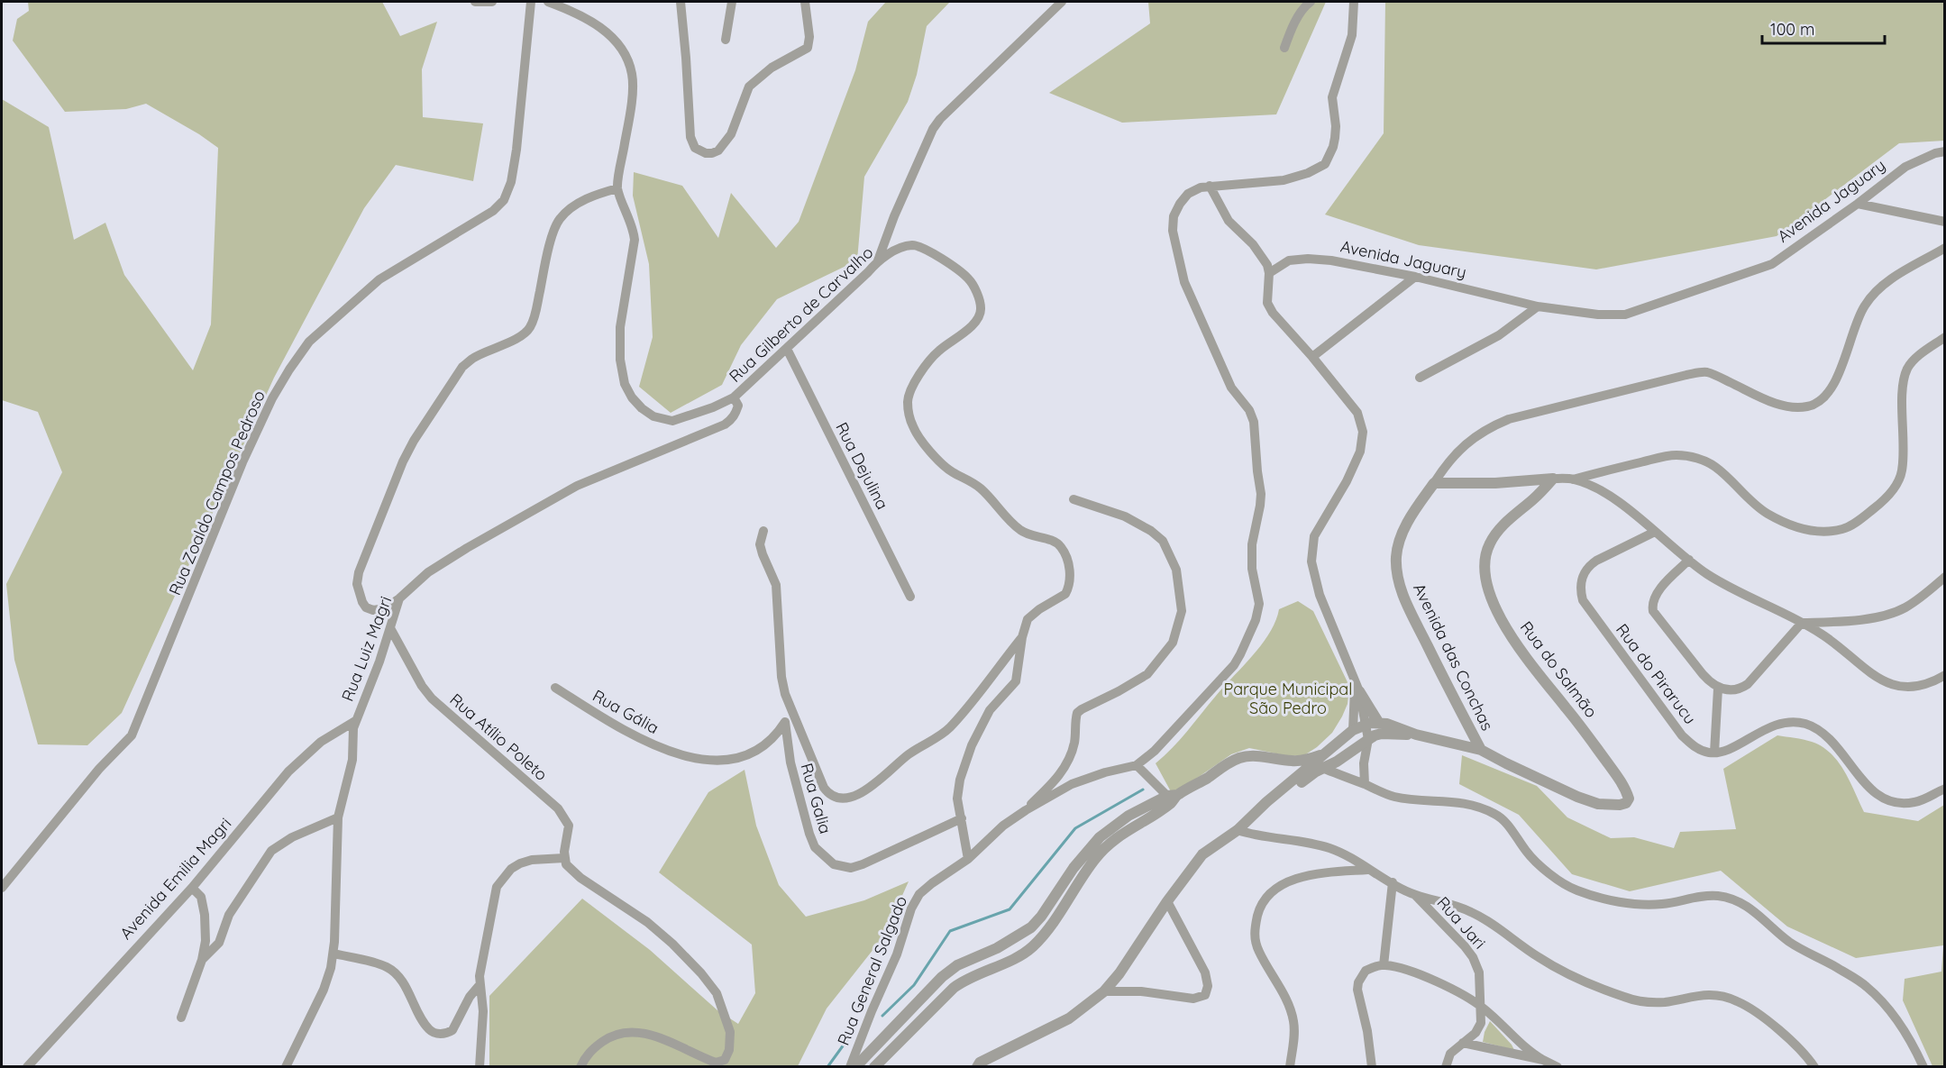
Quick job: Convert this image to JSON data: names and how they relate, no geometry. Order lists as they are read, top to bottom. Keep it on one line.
{"streets":{"street":["Avenida Jaguary","Rua Gilberto de Carvalho","Rua Dejulina","Rua Zoaldo Campos Pedroso","Rua Luiz Magri","Avenida das Conchas","Rua do Salmão","Rua do Pirarucu","Rua Gália","Rua Atílio Poleto","Rua Galia","Avenida Emilia Magri","Rua Jari","Rua General Salgado"]},"crossings":[["Rua Gilberto de Carvalho","Rua Dejulina"],["Rua Gilberto de Carvalho","Rua Luiz Magri"],["Rua Gilberto de Carvalho","Rua Galia"],["Rua Gilberto de Carvalho","Rua General Salgado"],["Rua Luiz Magri","Rua Atílio Poleto"],["Rua Luiz Magri","Avenida Emilia Magri"],["Avenida das Conchas","Rua do Salmão"],["Rua Gália","Rua Galia"]],"parks":["Parque Municipal São Pedro"],"scale_bar":"100 m"}
